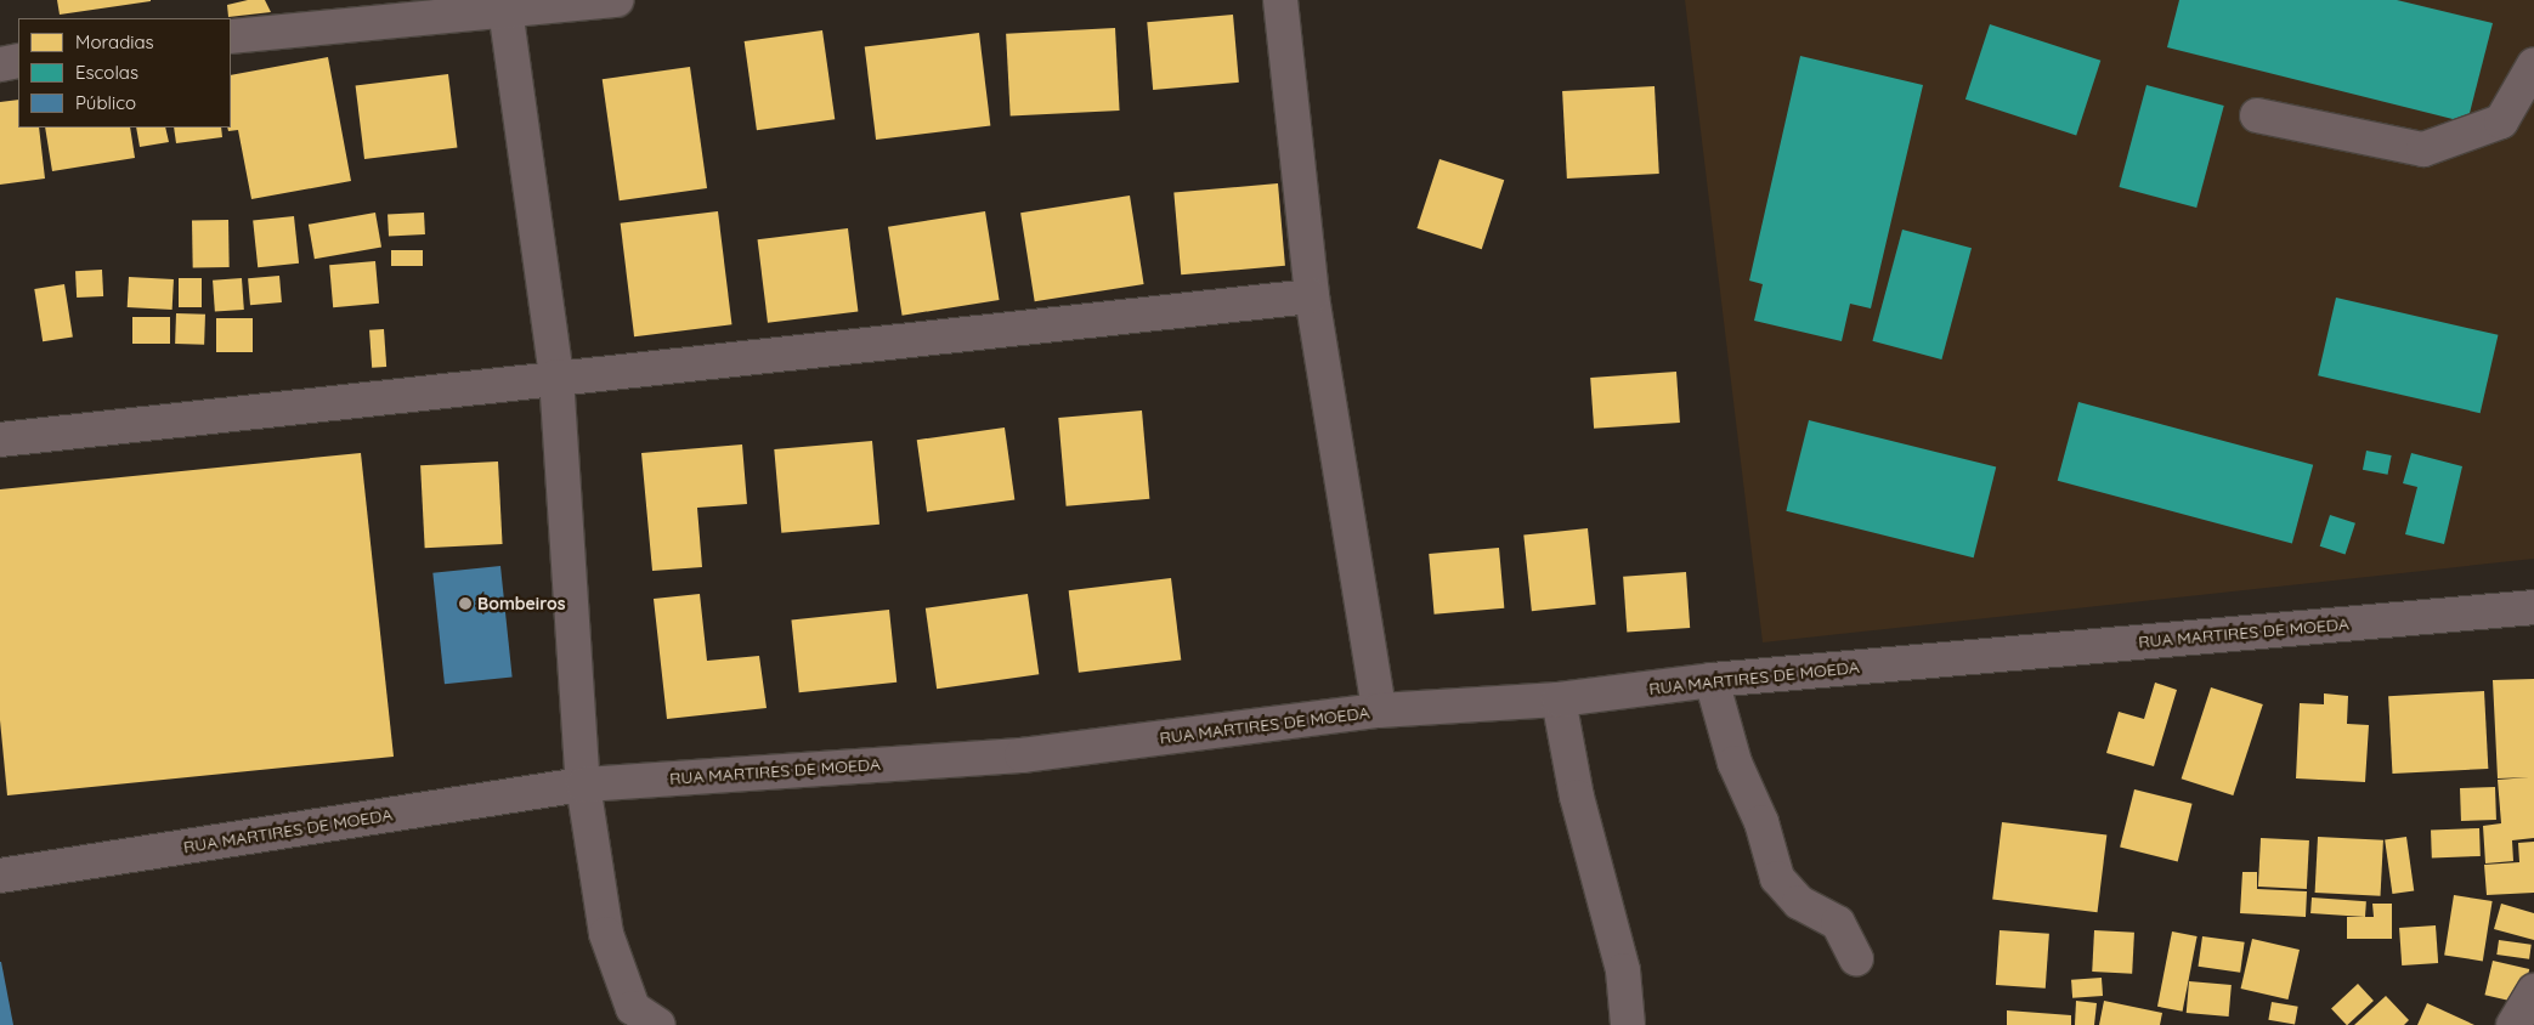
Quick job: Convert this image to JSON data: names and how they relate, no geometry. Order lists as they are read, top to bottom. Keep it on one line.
{"streets":{"street":["RUA MARTIRES DE MOEDA"]},"places":["Bombeiros"],"legend":["Moradias","Escolas","Público"]}
